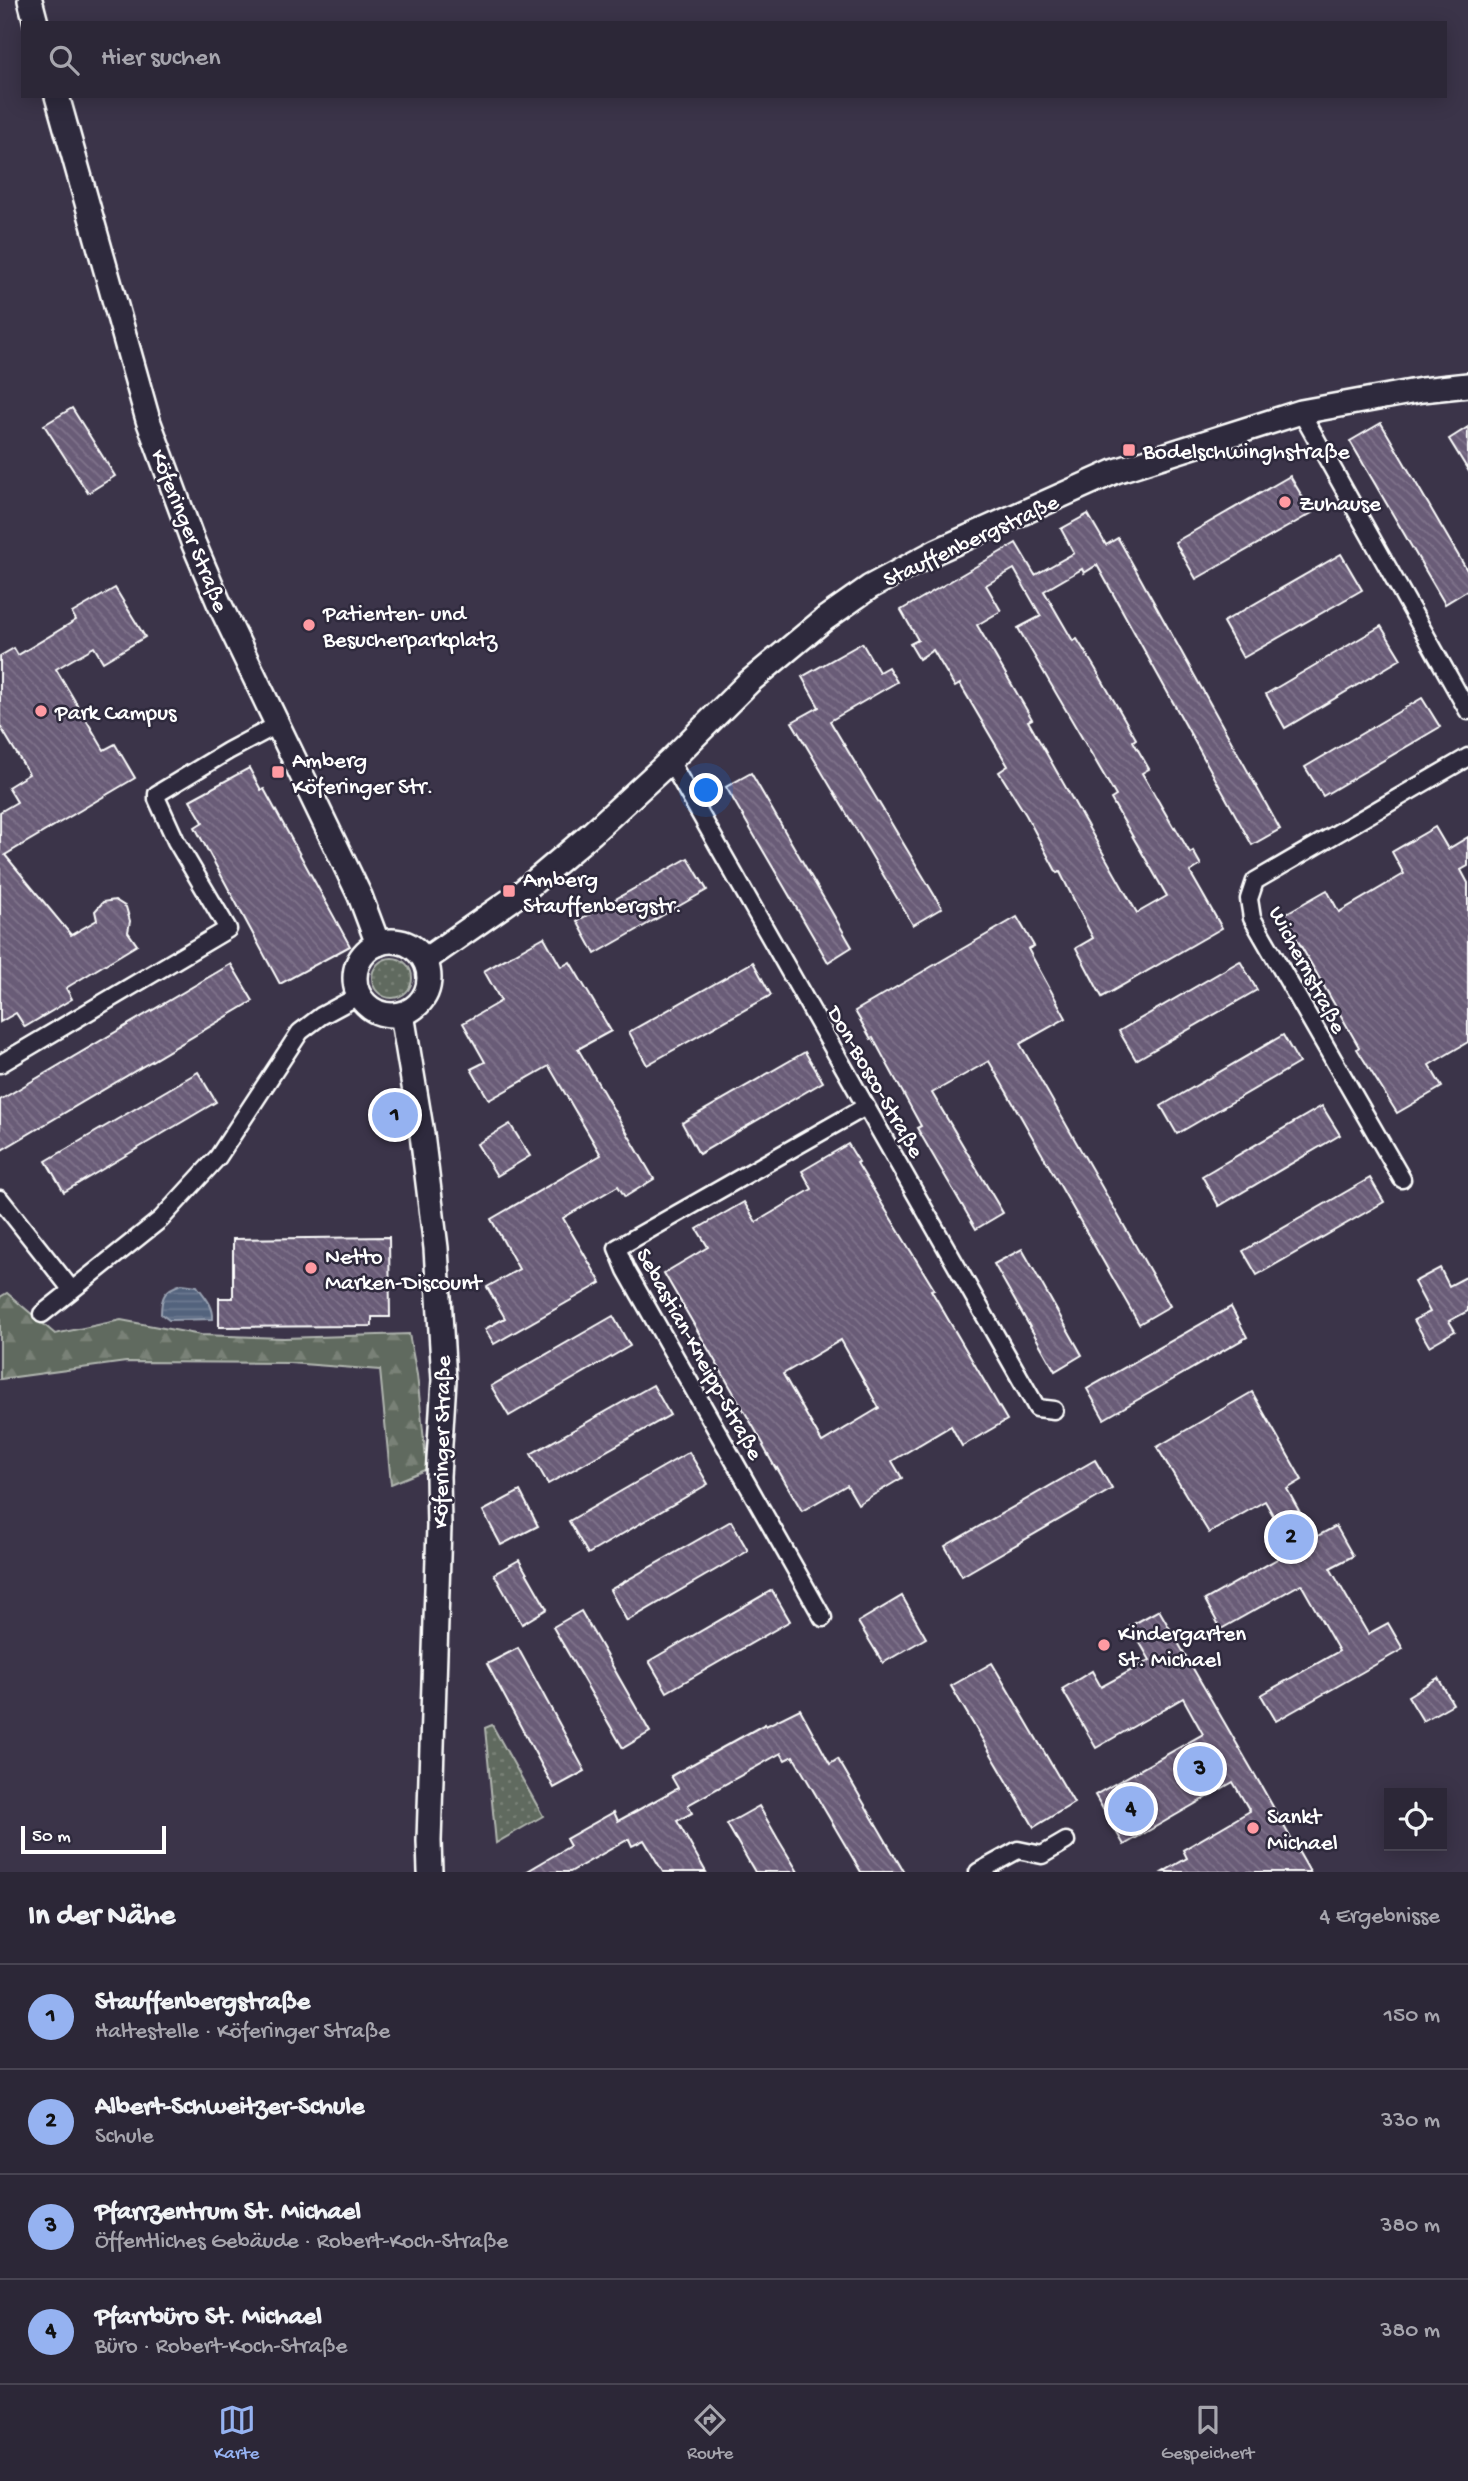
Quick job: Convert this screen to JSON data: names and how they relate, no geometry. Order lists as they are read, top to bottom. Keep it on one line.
{"streets":{"street":["Köferinger Straße","Stauffenbergstraße","Wichernstraße","Don-Bosco-Straße","Sebastian-Kneipp-Straße"]},"crossings":[["Köferinger Straße","Stauffenbergstraße"],["Stauffenbergstraße","Don-Bosco-Straße"],["Don-Bosco-Straße","Sebastian-Kneipp-Straße"]],"places":{"transit":["Bodelschwinghstraße","Amberg Köferinger Str.","Amberg Stauffenbergstr."],"other":["Zuhause","Patienten- und Besucherparkplatz","Park Campus","Netto Marken-Discount","Kindergarten St. Michael","Sankt Michael"]},"scale_bar":"50 m","page":{"search":"Hier suchen","pins":["1","2","3","4"],"scale":"50 m","heading":["In der Nähe","4 Ergebnisse"],"list":[{"mark":"1","name":"Stauffenbergstraße","note":"Haltestelle · Köferinger Straße","value":"150 m"},{"mark":"2","name":"Albert-Schweitzer-Schule","note":"Schule","value":"330 m"},{"mark":"3","name":"Pfarrzentrum St. Michael","note":"Öffentliches Gebäude · Robert-Koch-Straße","value":"380 m"},{"mark":"4","name":"Pfarrbüro St. Michael","note":"Büro · Robert-Koch-Straße","value":"380 m"}],"nav":["Karte","Route","Gespeichert"]}}
